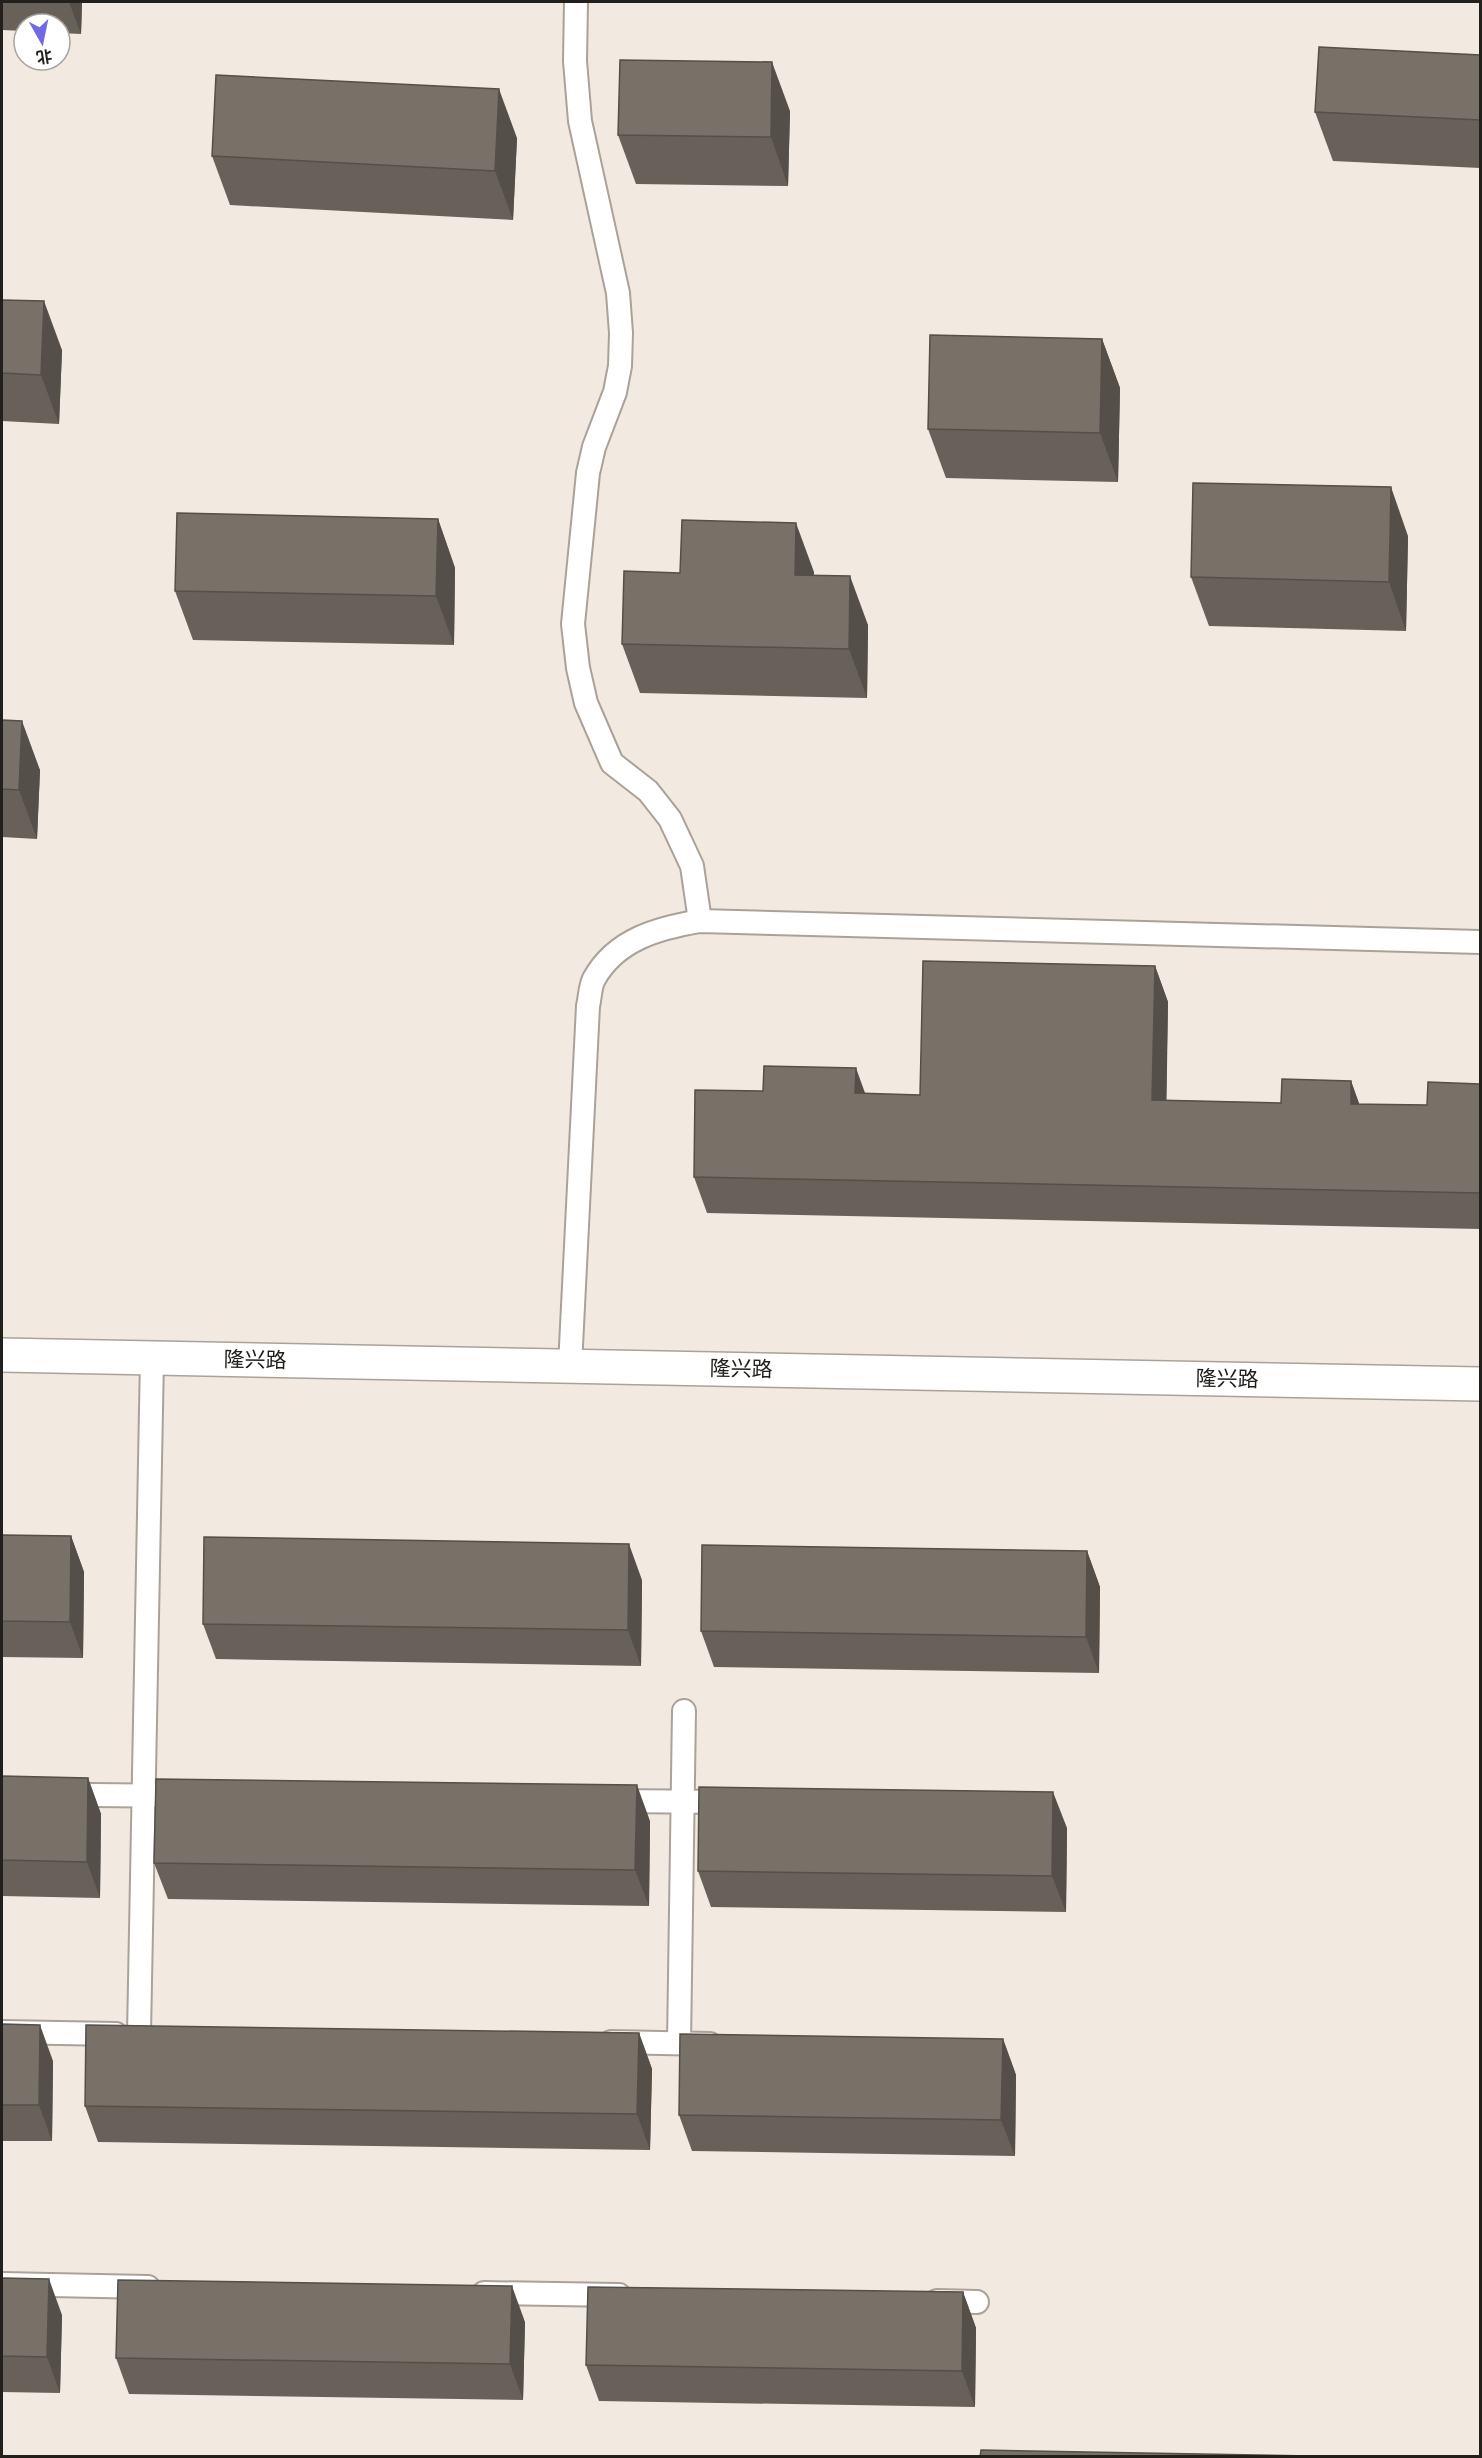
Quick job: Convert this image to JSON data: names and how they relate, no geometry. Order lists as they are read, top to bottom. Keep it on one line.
{"streets":{"street":["隆兴路"]},"north":"bottom"}
